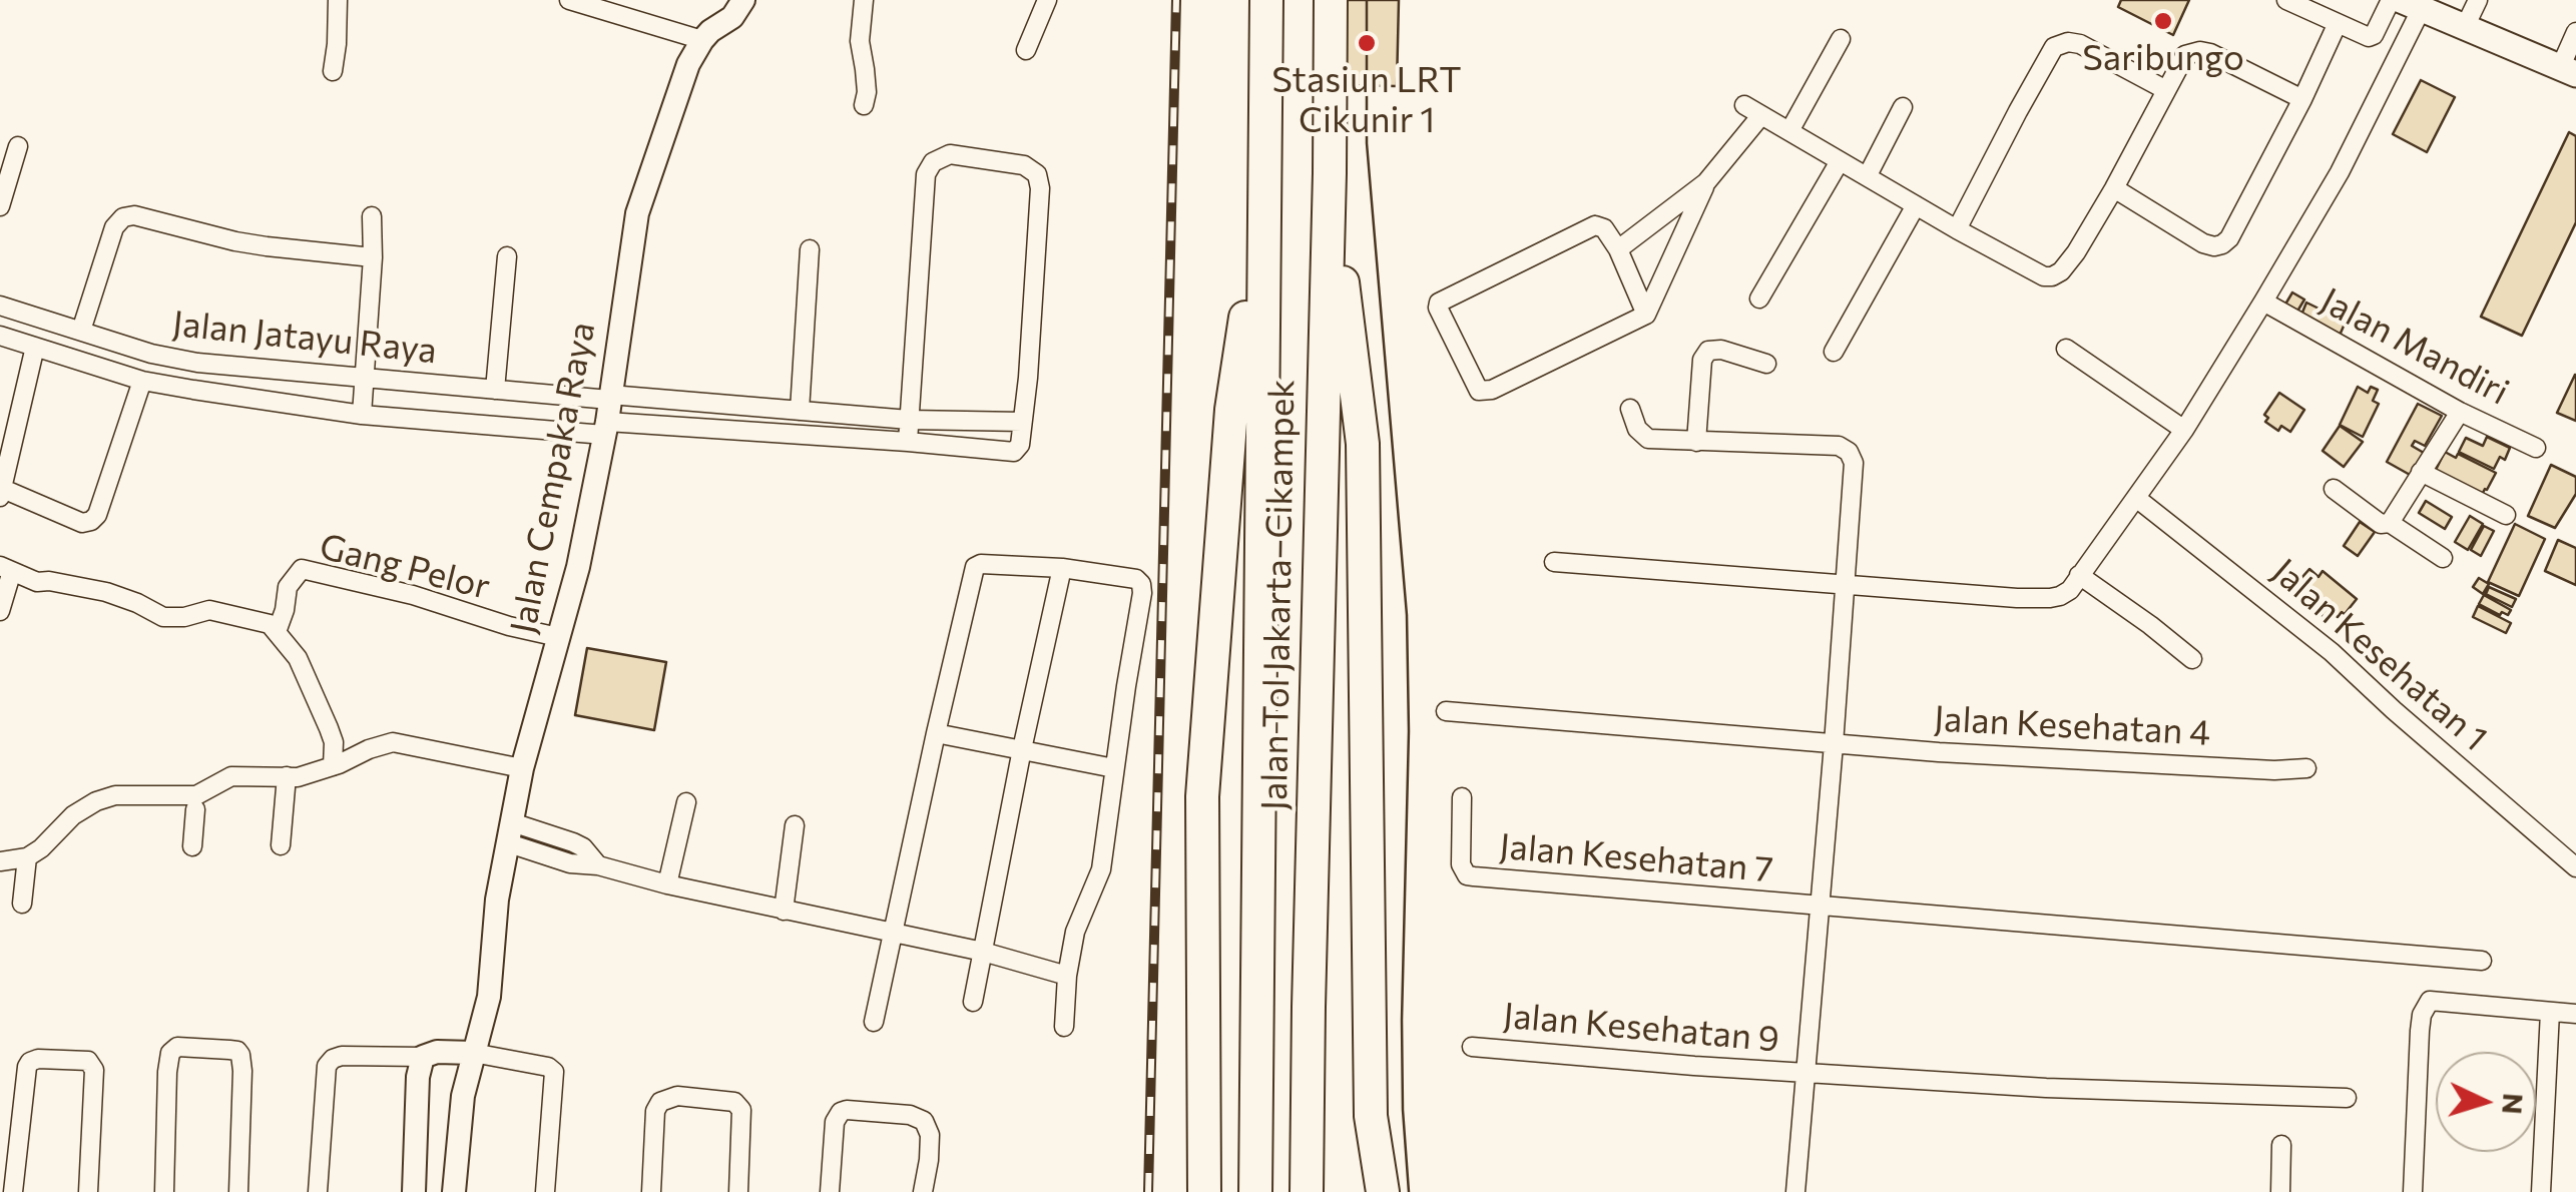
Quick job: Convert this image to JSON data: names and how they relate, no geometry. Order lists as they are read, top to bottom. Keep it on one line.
{"streets":{"highway":["Jalan Tol Jakarta–Cikampek"],"street":["Jalan Jatayu Raya","Jalan Mandiri","Jalan Cempaka Raya","Gang Pelor","Jalan Kesehatan 1","Jalan Kesehatan 4","Jalan Kesehatan 7","Jalan Kesehatan 9"]},"crossings":[["Jalan Jatayu Raya","Jalan Cempaka Raya"],["Jalan Cempaka Raya","Gang Pelor"]],"places":["Saribungo","Stasiun LRT Cikunir 1"],"north":"right"}
